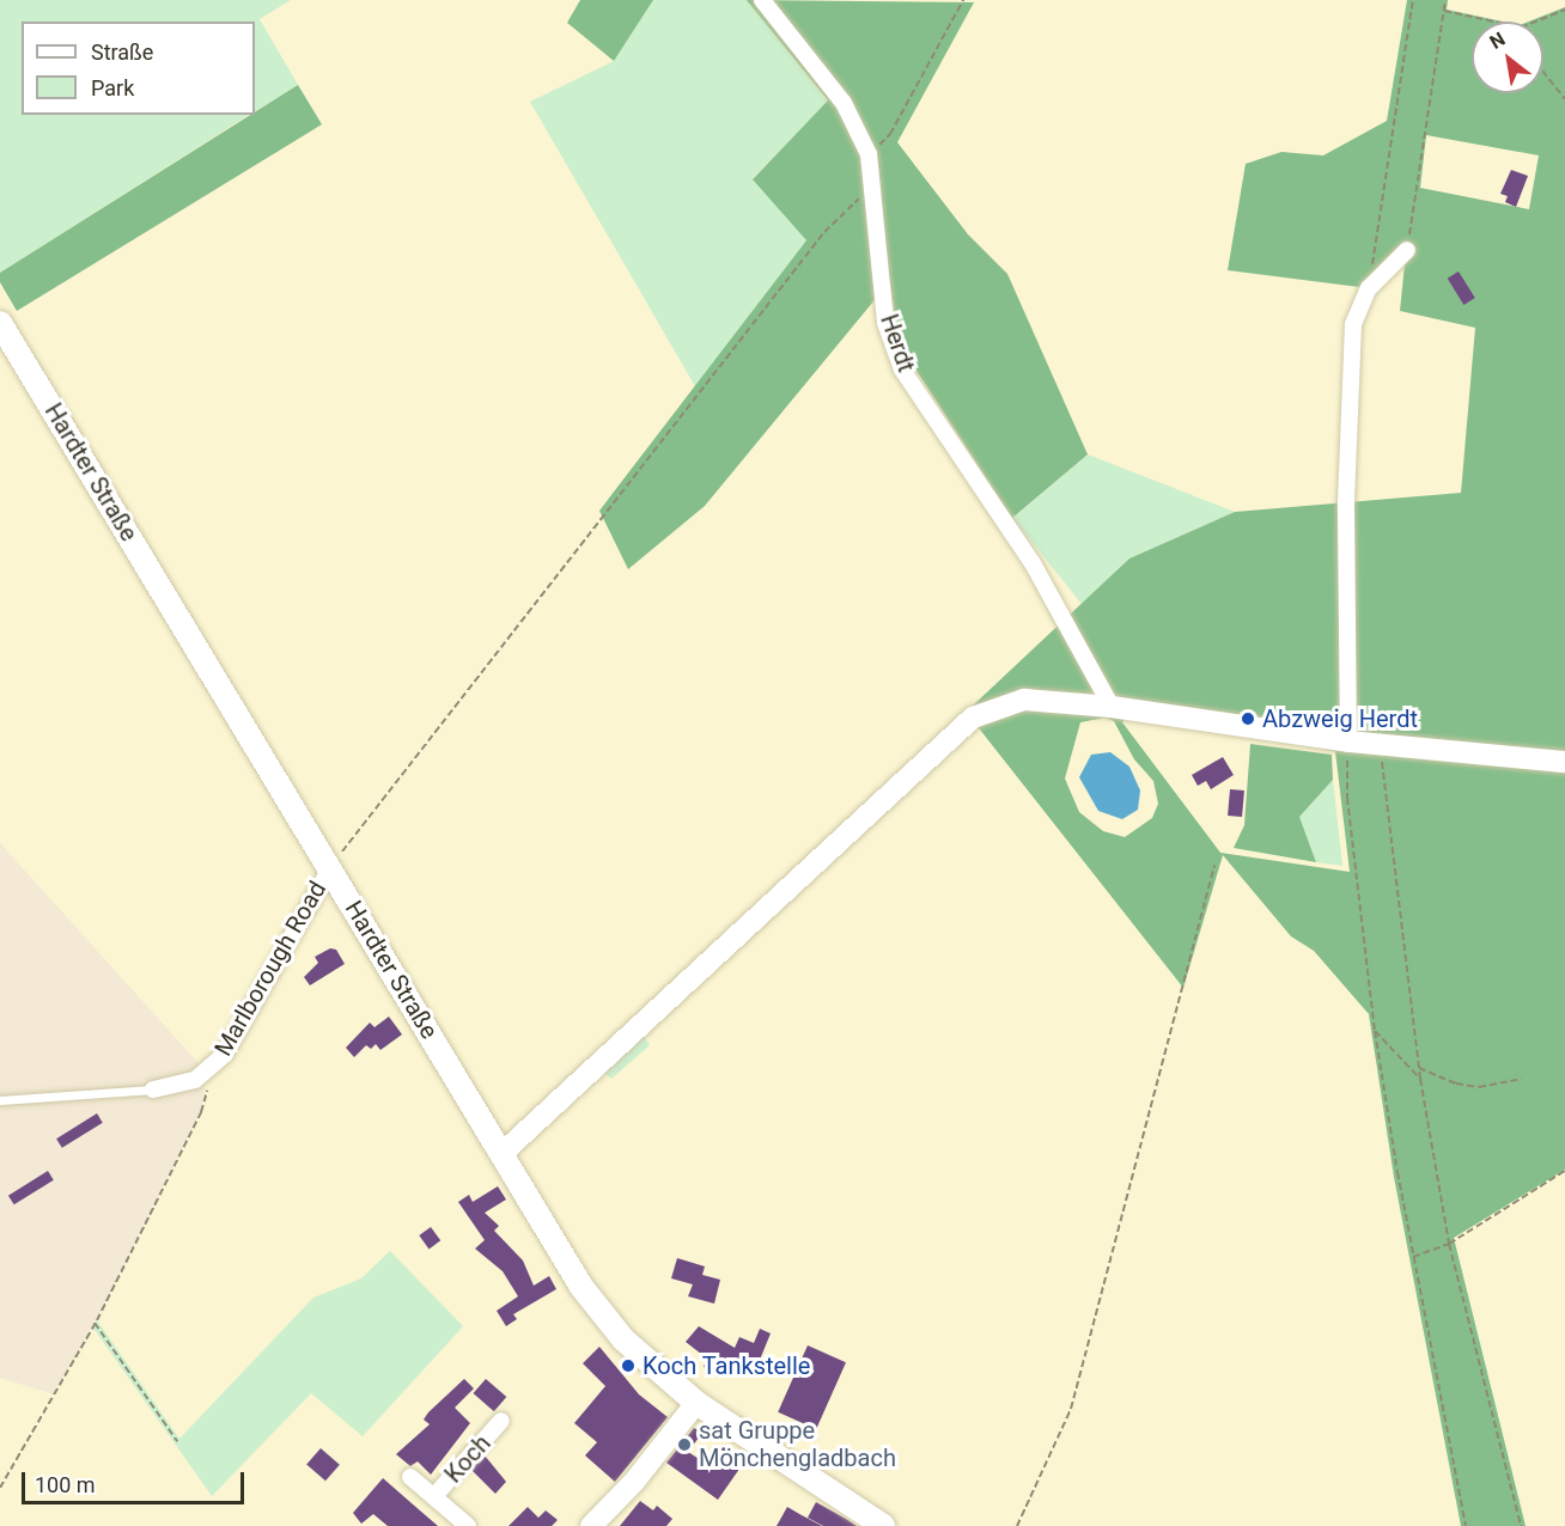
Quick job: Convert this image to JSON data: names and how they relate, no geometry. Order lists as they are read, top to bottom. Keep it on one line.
{"streets":{"main road":["Hardter Straße"],"street":["Herdt","Marlborough Road","Koch"]},"crossings":[["Hardter Straße","Marlborough Road"]],"places":["Abzweig Herdt","Koch Tankstelle","sat Gruppe Mönchengladbach"],"legend":["Straße","Park"],"scale_bar":"100 m","north":"top left"}
